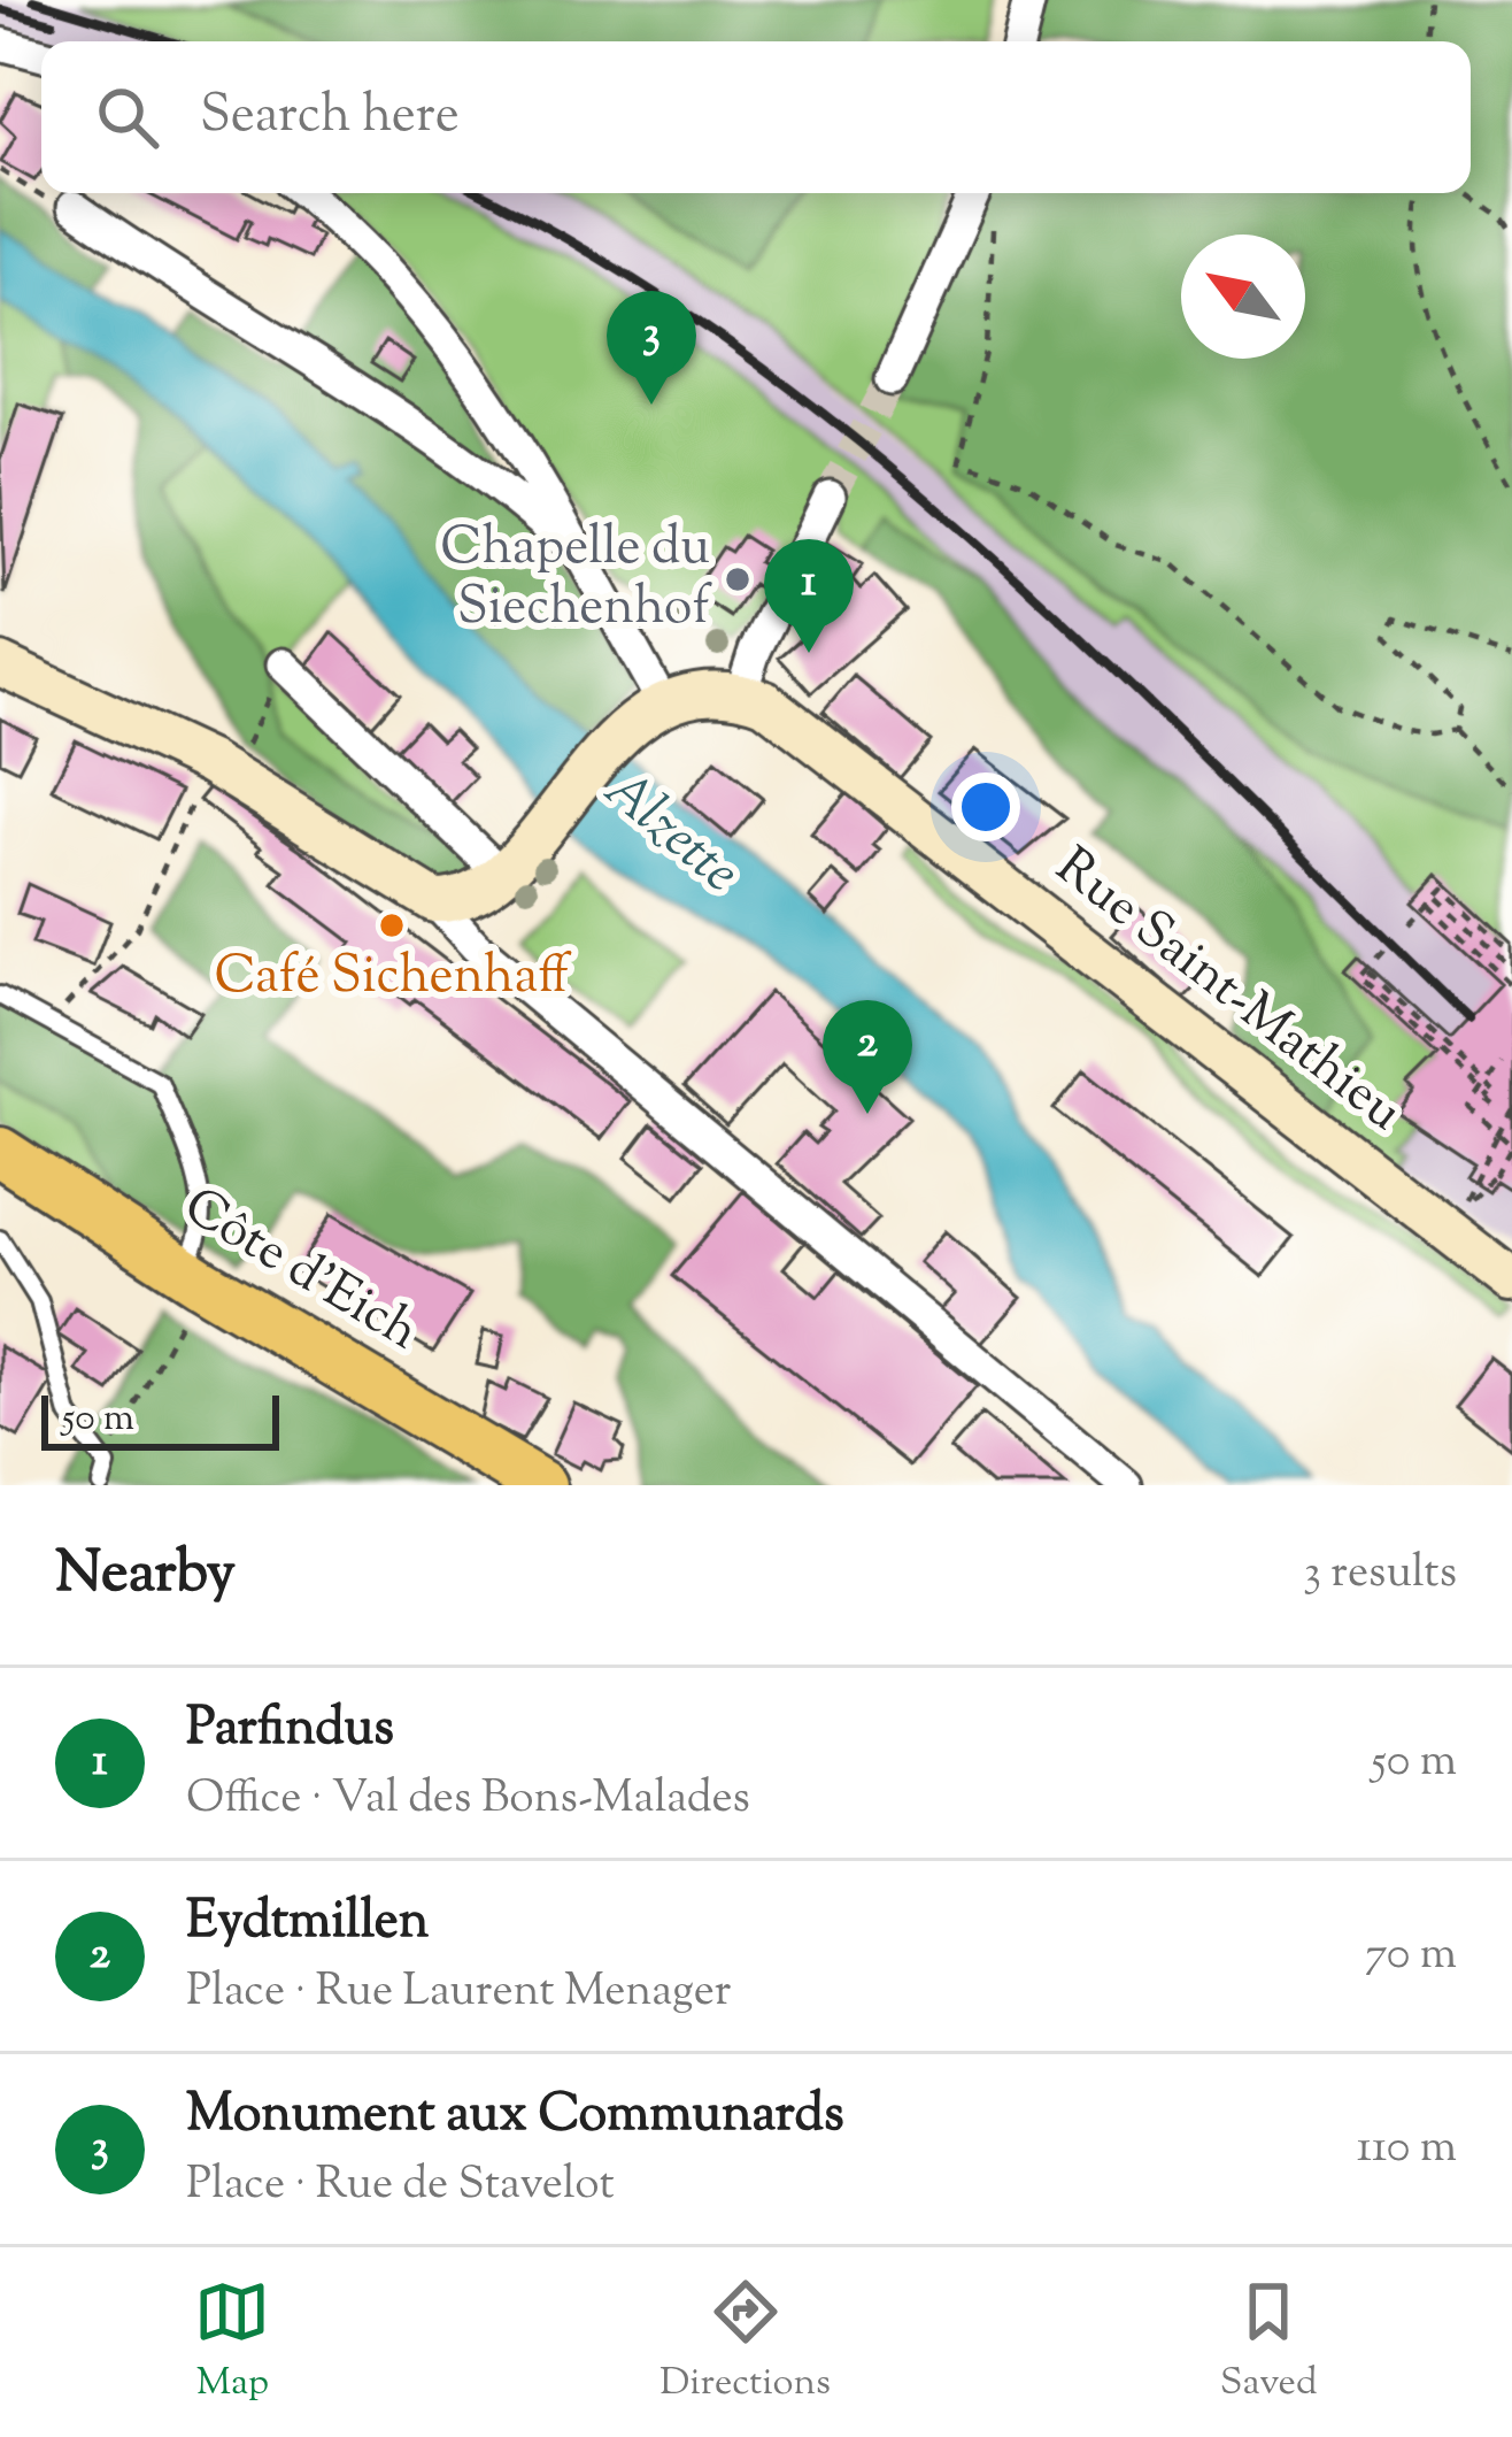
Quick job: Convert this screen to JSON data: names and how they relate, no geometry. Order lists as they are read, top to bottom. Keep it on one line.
{"streets":{"main road":["Rue Saint-Mathieu","Côte d'Eich"]},"water":["Alzette"],"places":["Chapelle du Siechenhof","Café Sichenhaff"],"scale_bar":"50 m","north":"top left","page":{"search":"Search here","pins":["3","1","2"],"scale":"50 m","heading":["Nearby","3 results"],"list":[{"mark":"1","name":"Parfindus","note":"Office · Val des Bons-Malades","value":"50 m"},{"mark":"2","name":"Eydtmillen","note":"Place · Rue Laurent Menager","value":"70 m"},{"mark":"3","name":"Monument aux Communards","note":"Place · Rue de Stavelot","value":"110 m"}],"nav":["Map","Directions","Saved"]}}
